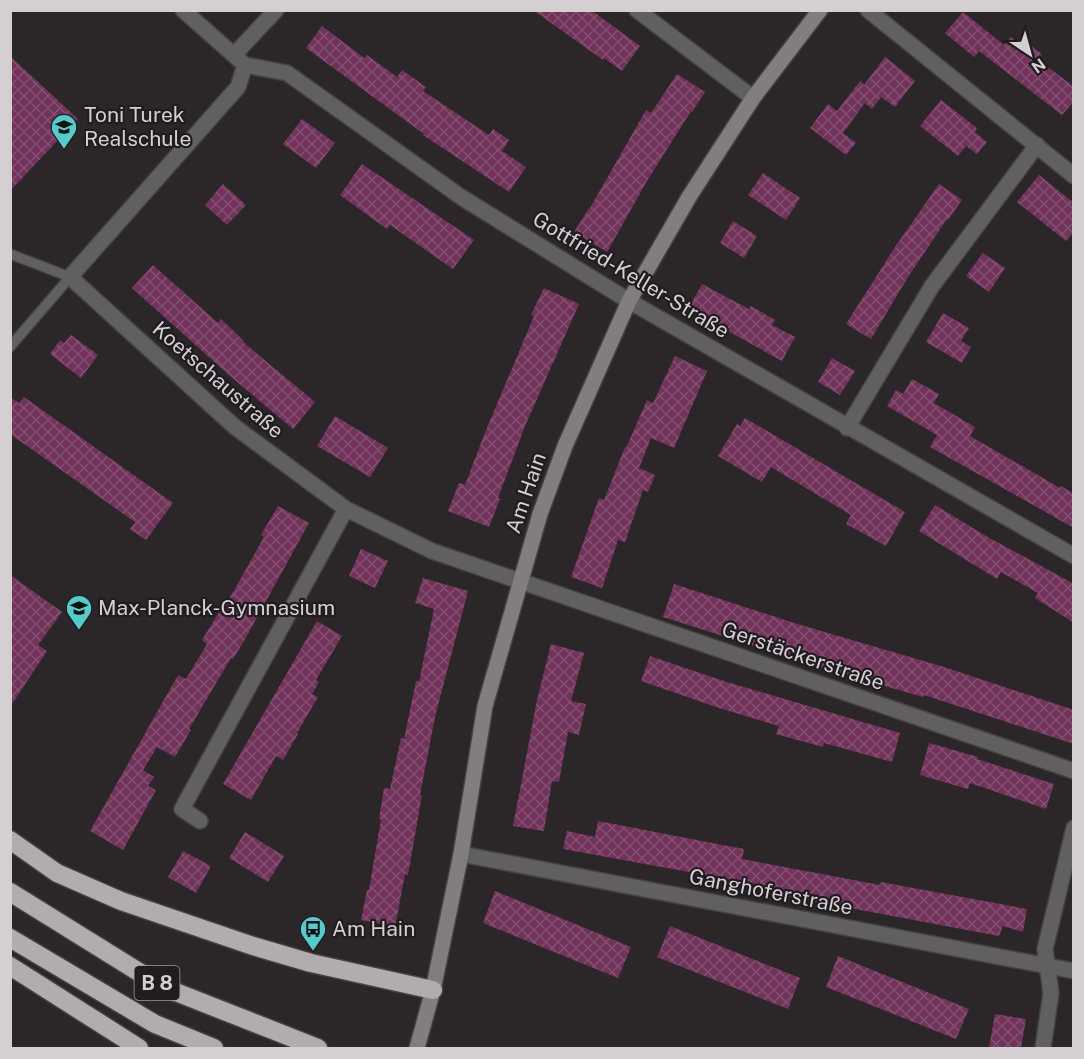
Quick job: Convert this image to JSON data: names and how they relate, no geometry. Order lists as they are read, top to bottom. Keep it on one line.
{"streets":{"highway":["B 8"],"street":["Gottfried-Keller-Straße","Koetschaustraße","Am Hain","Gerstäckerstraße","Ganghoferstraße"]},"crossings":[["Gottfried-Keller-Straße","Am Hain"],["Koetschaustraße","Am Hain"],["Koetschaustraße","Gerstäckerstraße"],["Am Hain","Gerstäckerstraße"],["Am Hain","Ganghoferstraße"]],"places":{"school or university":["Toni Turek Realschule","Max-Planck-Gymnasium"],"bus stop":["Am Hain"]},"north":"bottom right"}
